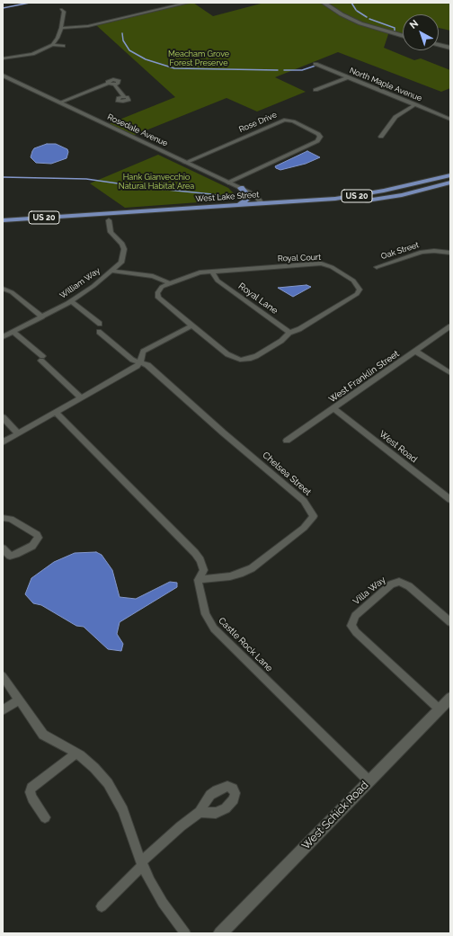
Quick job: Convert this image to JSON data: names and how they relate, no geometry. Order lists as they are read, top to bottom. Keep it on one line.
{"streets":{"main road":["US 20","West Lake Street"],"street":["North Maple Avenue","Rose Drive","Rosedale Avenue","Oak Street","Royal Court","William Way","Royal Lane","West Franklin Street","West Road","Chelsea Street","Villa Way","Castle Rock Lane","West Schick Road"]},"crossings":[["Rose Drive","Rosedale Avenue"],["Rosedale Avenue","West Lake Street"],["West Lake Street","William Way"],["Royal Court","Royal Lane"],["West Franklin Street","West Road"],["Chelsea Street","Castle Rock Lane"],["Villa Way","West Schick Road"],["Castle Rock Lane","West Schick Road"]],"parks":["Meacham Grove Forest Preserve","Hank Gianvecchio Natural Habitat Area"],"north":"top left"}
